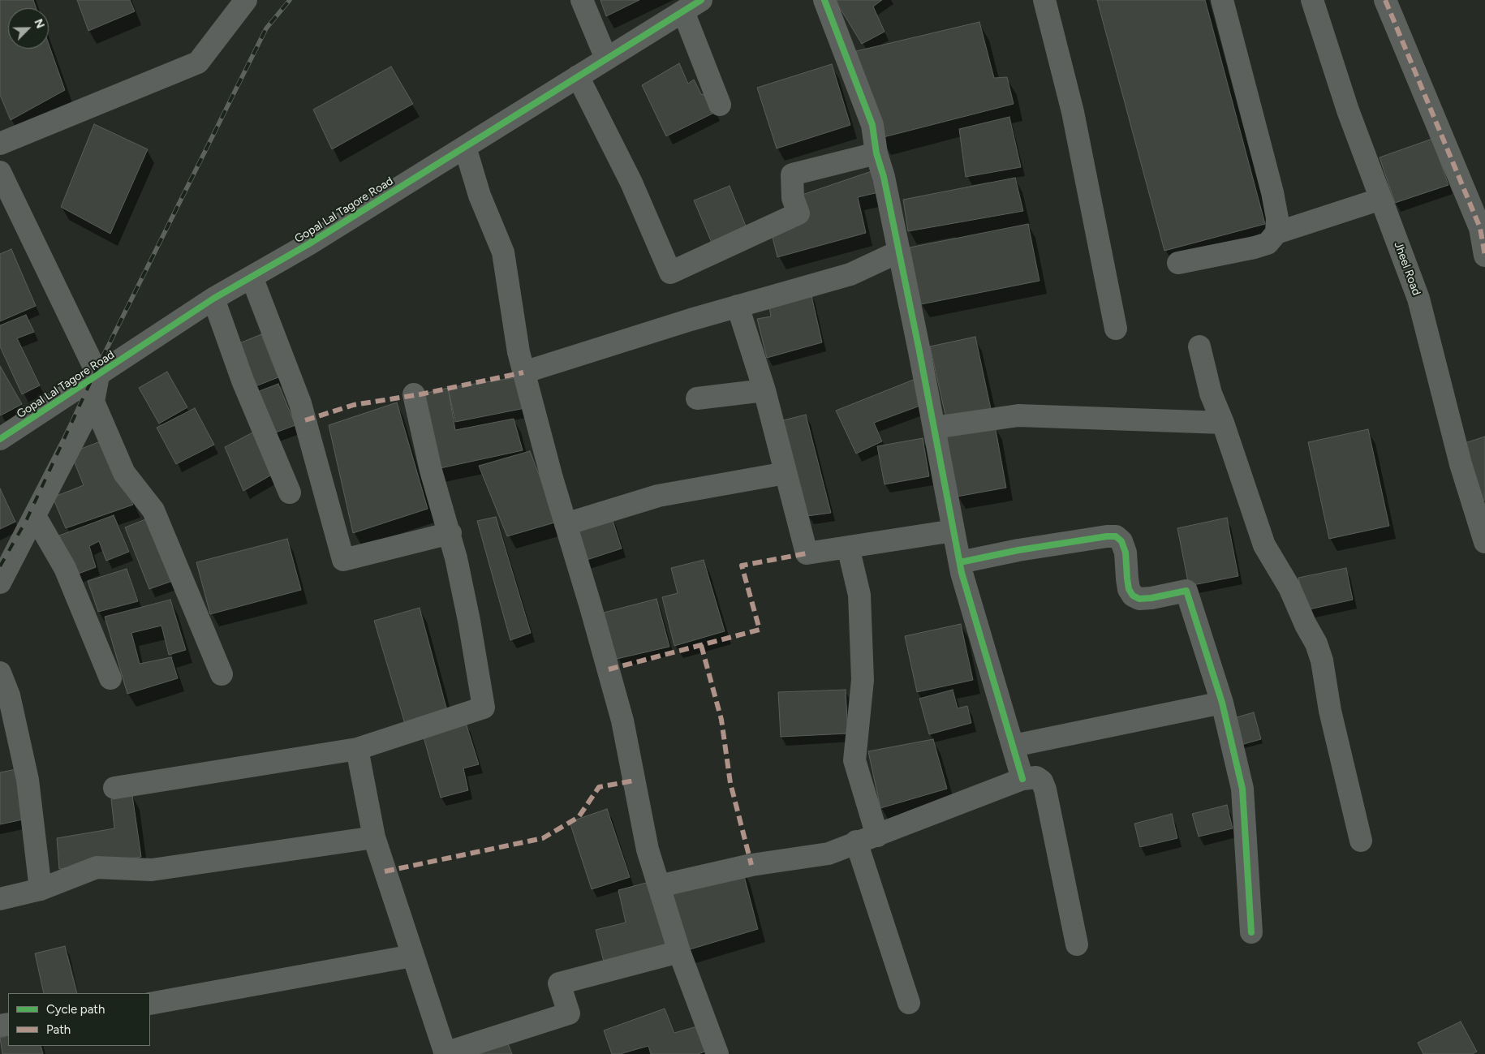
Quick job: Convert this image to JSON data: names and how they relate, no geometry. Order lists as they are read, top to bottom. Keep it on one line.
{"streets":{"street":["Gopal Lal Tagore Road","Jheel Road"]},"legend":["Cycle path","Path"],"north":"top right"}
